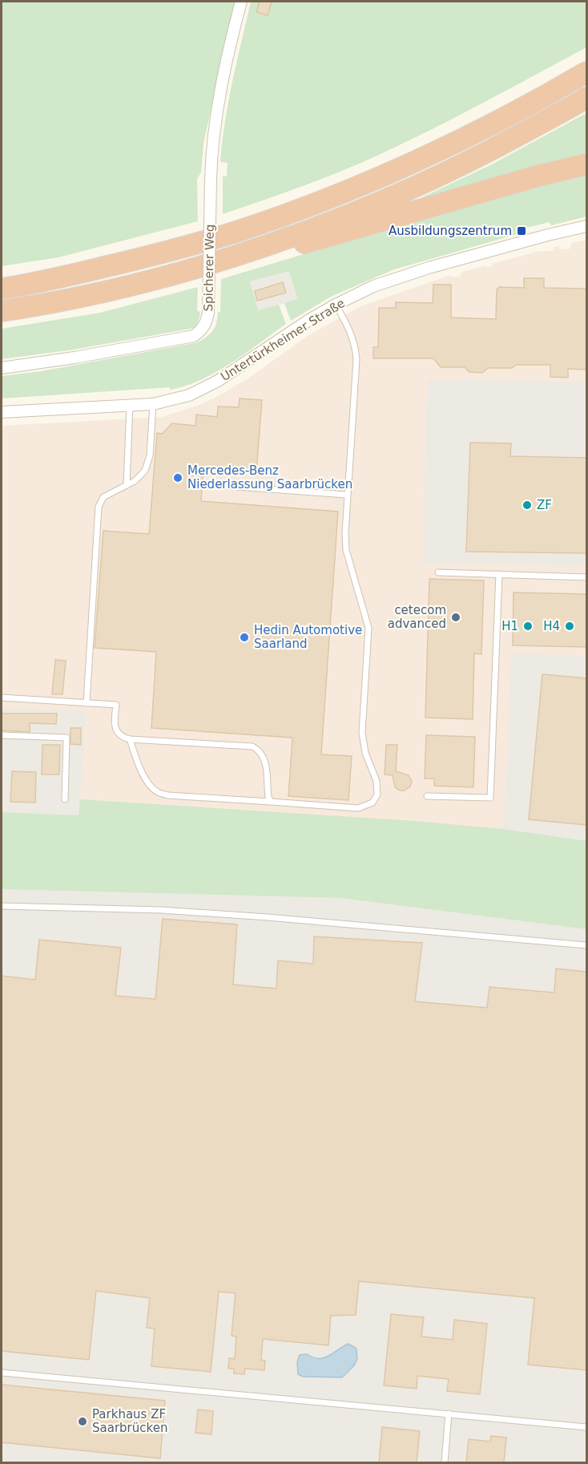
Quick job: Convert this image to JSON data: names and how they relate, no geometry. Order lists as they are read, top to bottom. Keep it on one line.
{"streets":{"street":["Spicherer Weg","Untertürkheimer Straße"]},"places":{"transit":["Ausbildungszentrum"],"other":["Mercedes-Benz Niederlassung Saarbrücken","ZF","cetecom advanced","H1","H4","Hedin Automotive Saarland","Parkhaus ZF Saarbrücken"]}}
